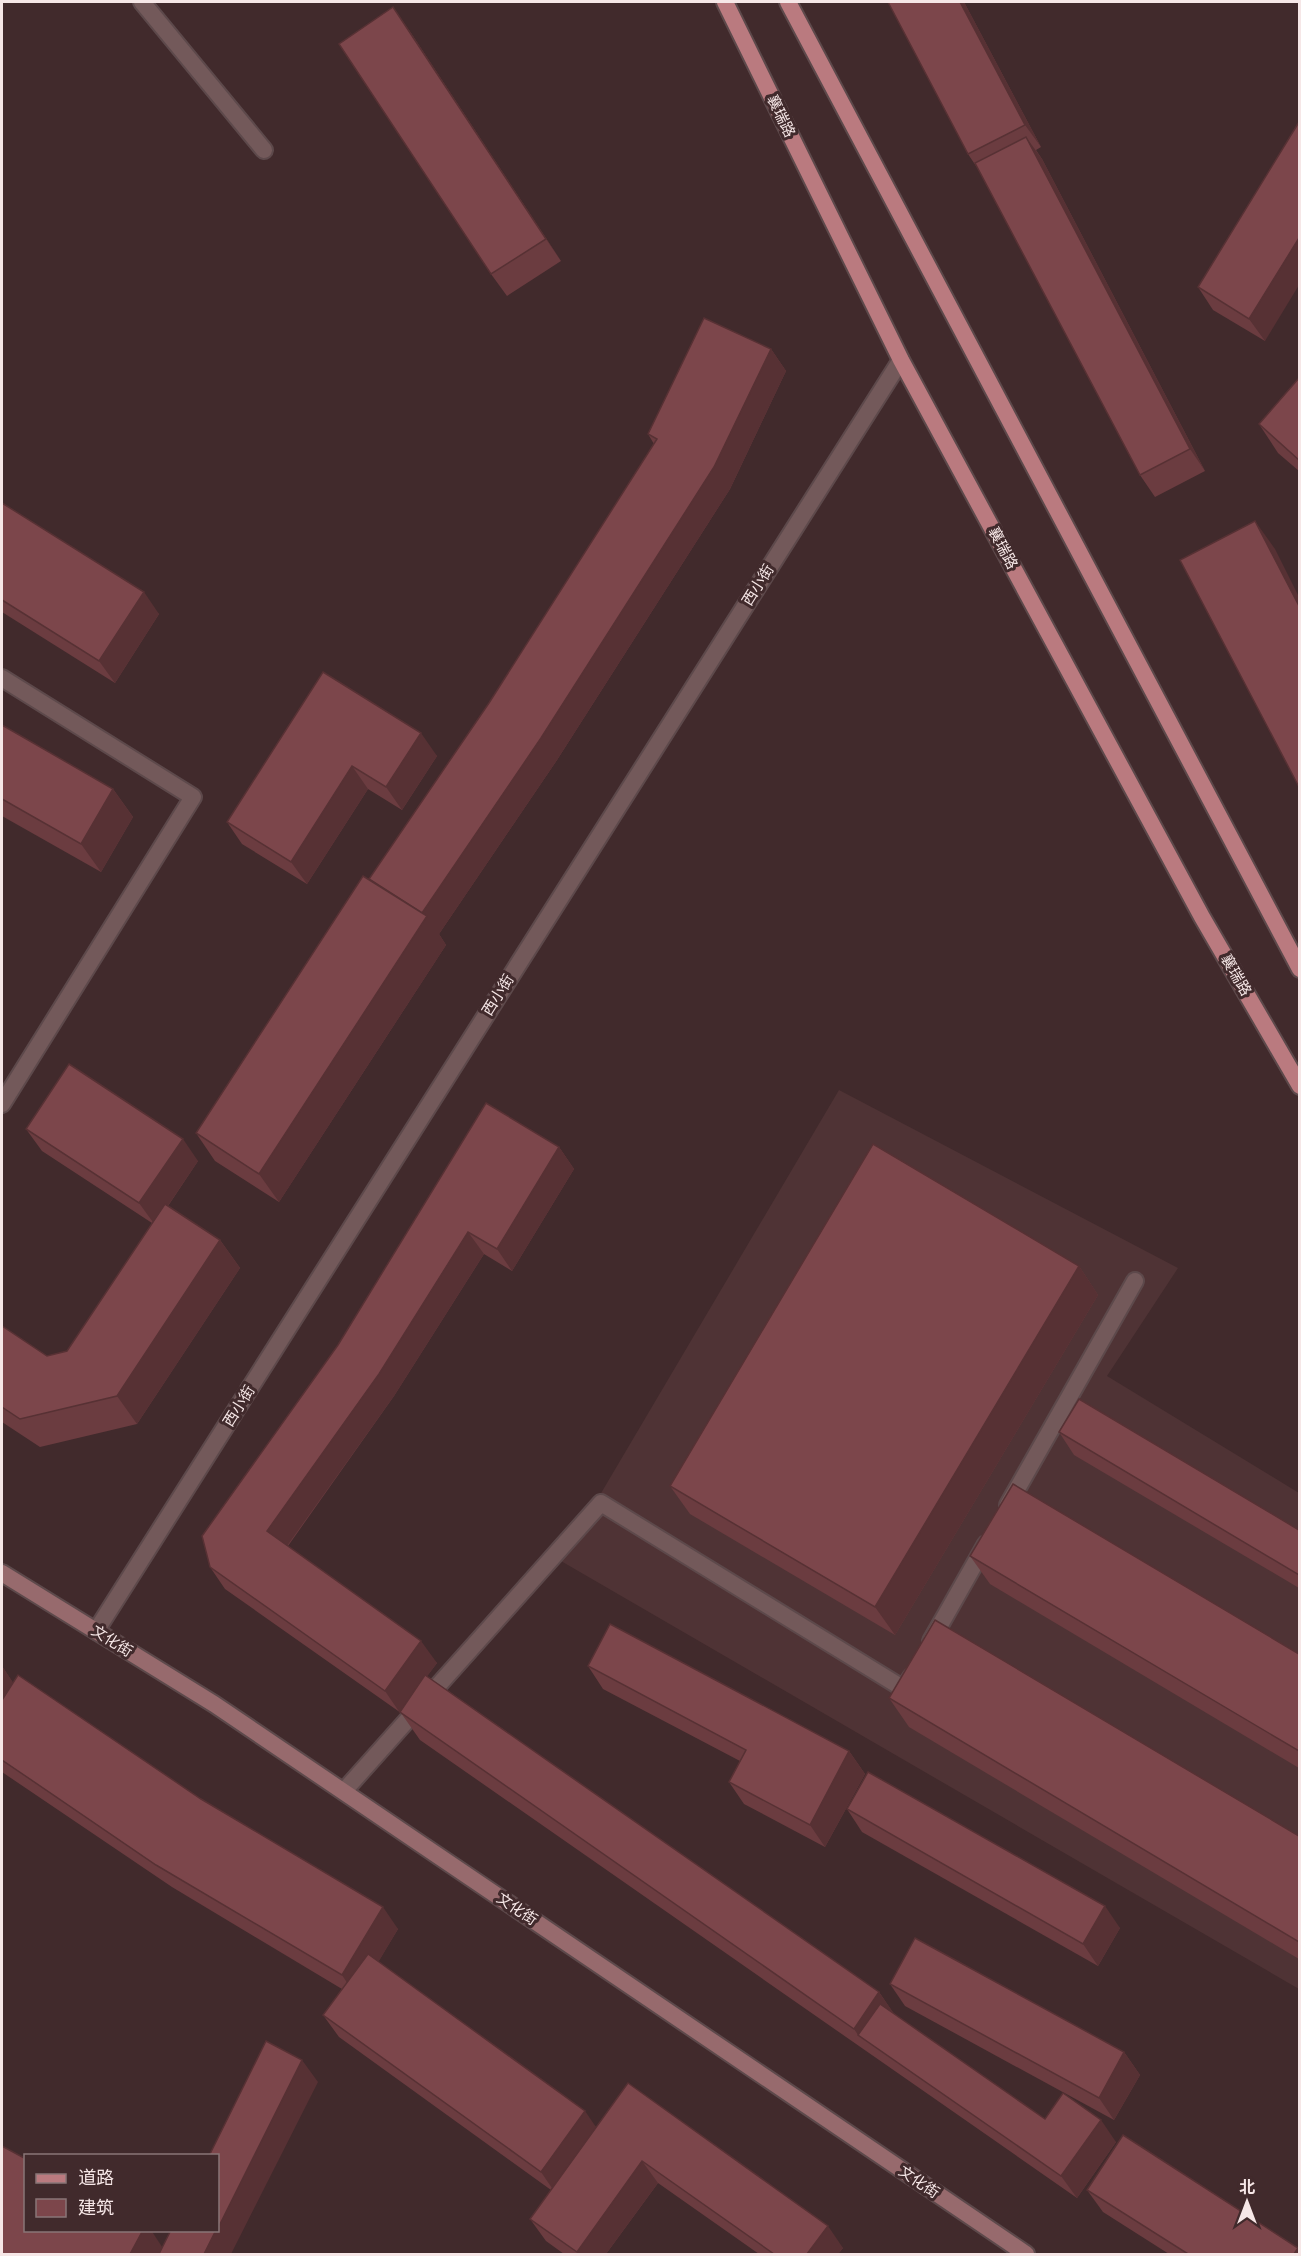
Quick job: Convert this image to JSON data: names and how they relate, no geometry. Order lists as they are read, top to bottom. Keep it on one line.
{"streets":{"main road":["襄瑞路","文化街"],"street":["西小街"]},"crossings":[["襄瑞路","西小街"],["西小街","文化街"]],"legend":["道路","建筑"],"north":"top"}
